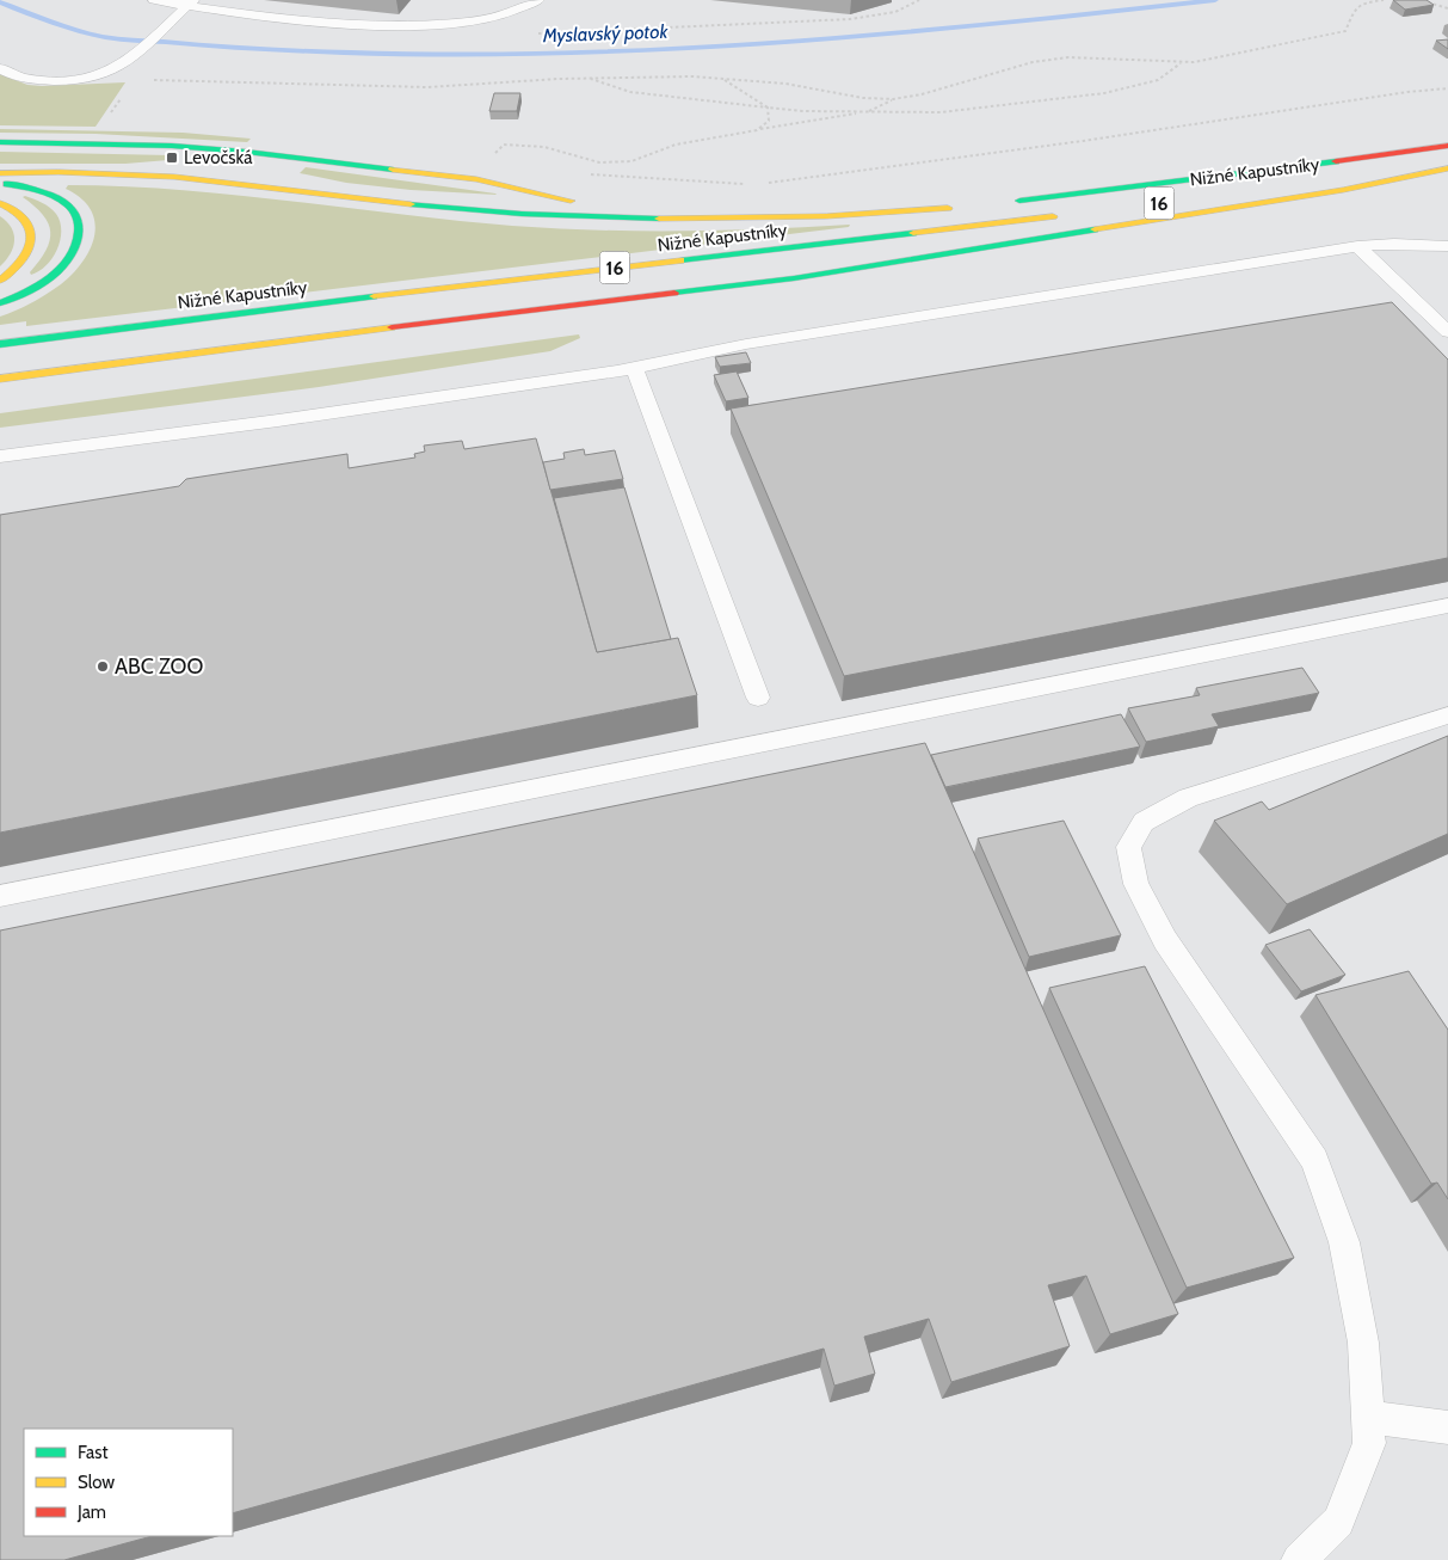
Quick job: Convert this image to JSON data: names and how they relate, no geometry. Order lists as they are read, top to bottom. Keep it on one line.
{"streets":{"highway":["Nižné Kapustníky","16"]},"water":["Myslavský potok"],"places":{"transit":["Levočská"],"other":["ABC ZOO"]},"legend":["Fast","Slow","Jam"]}
